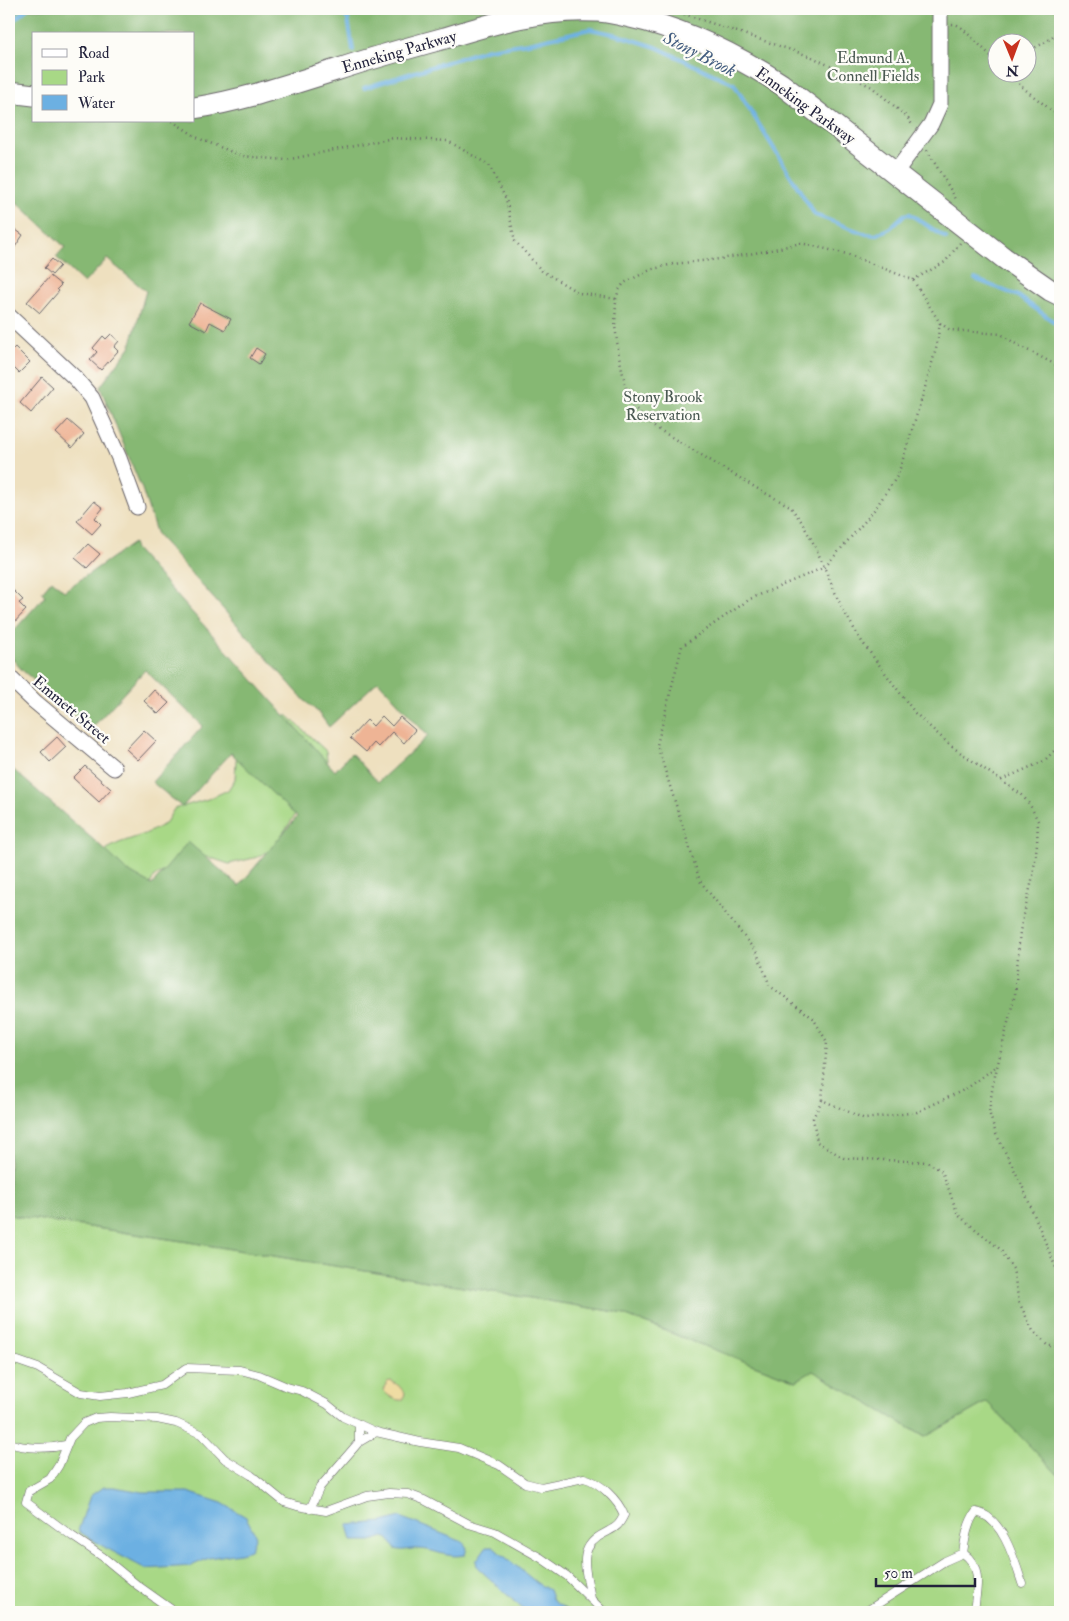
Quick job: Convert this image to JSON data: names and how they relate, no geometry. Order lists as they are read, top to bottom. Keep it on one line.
{"streets":{"main road":["Enneking Parkway"],"street":["Emmett Street"]},"water":["Stony Brook"],"parks":["Edmund A. Connell Fields","Stony Brook Reservation"],"legend":["Road","Park","Water"],"scale_bar":"50 m","north":"bottom"}
